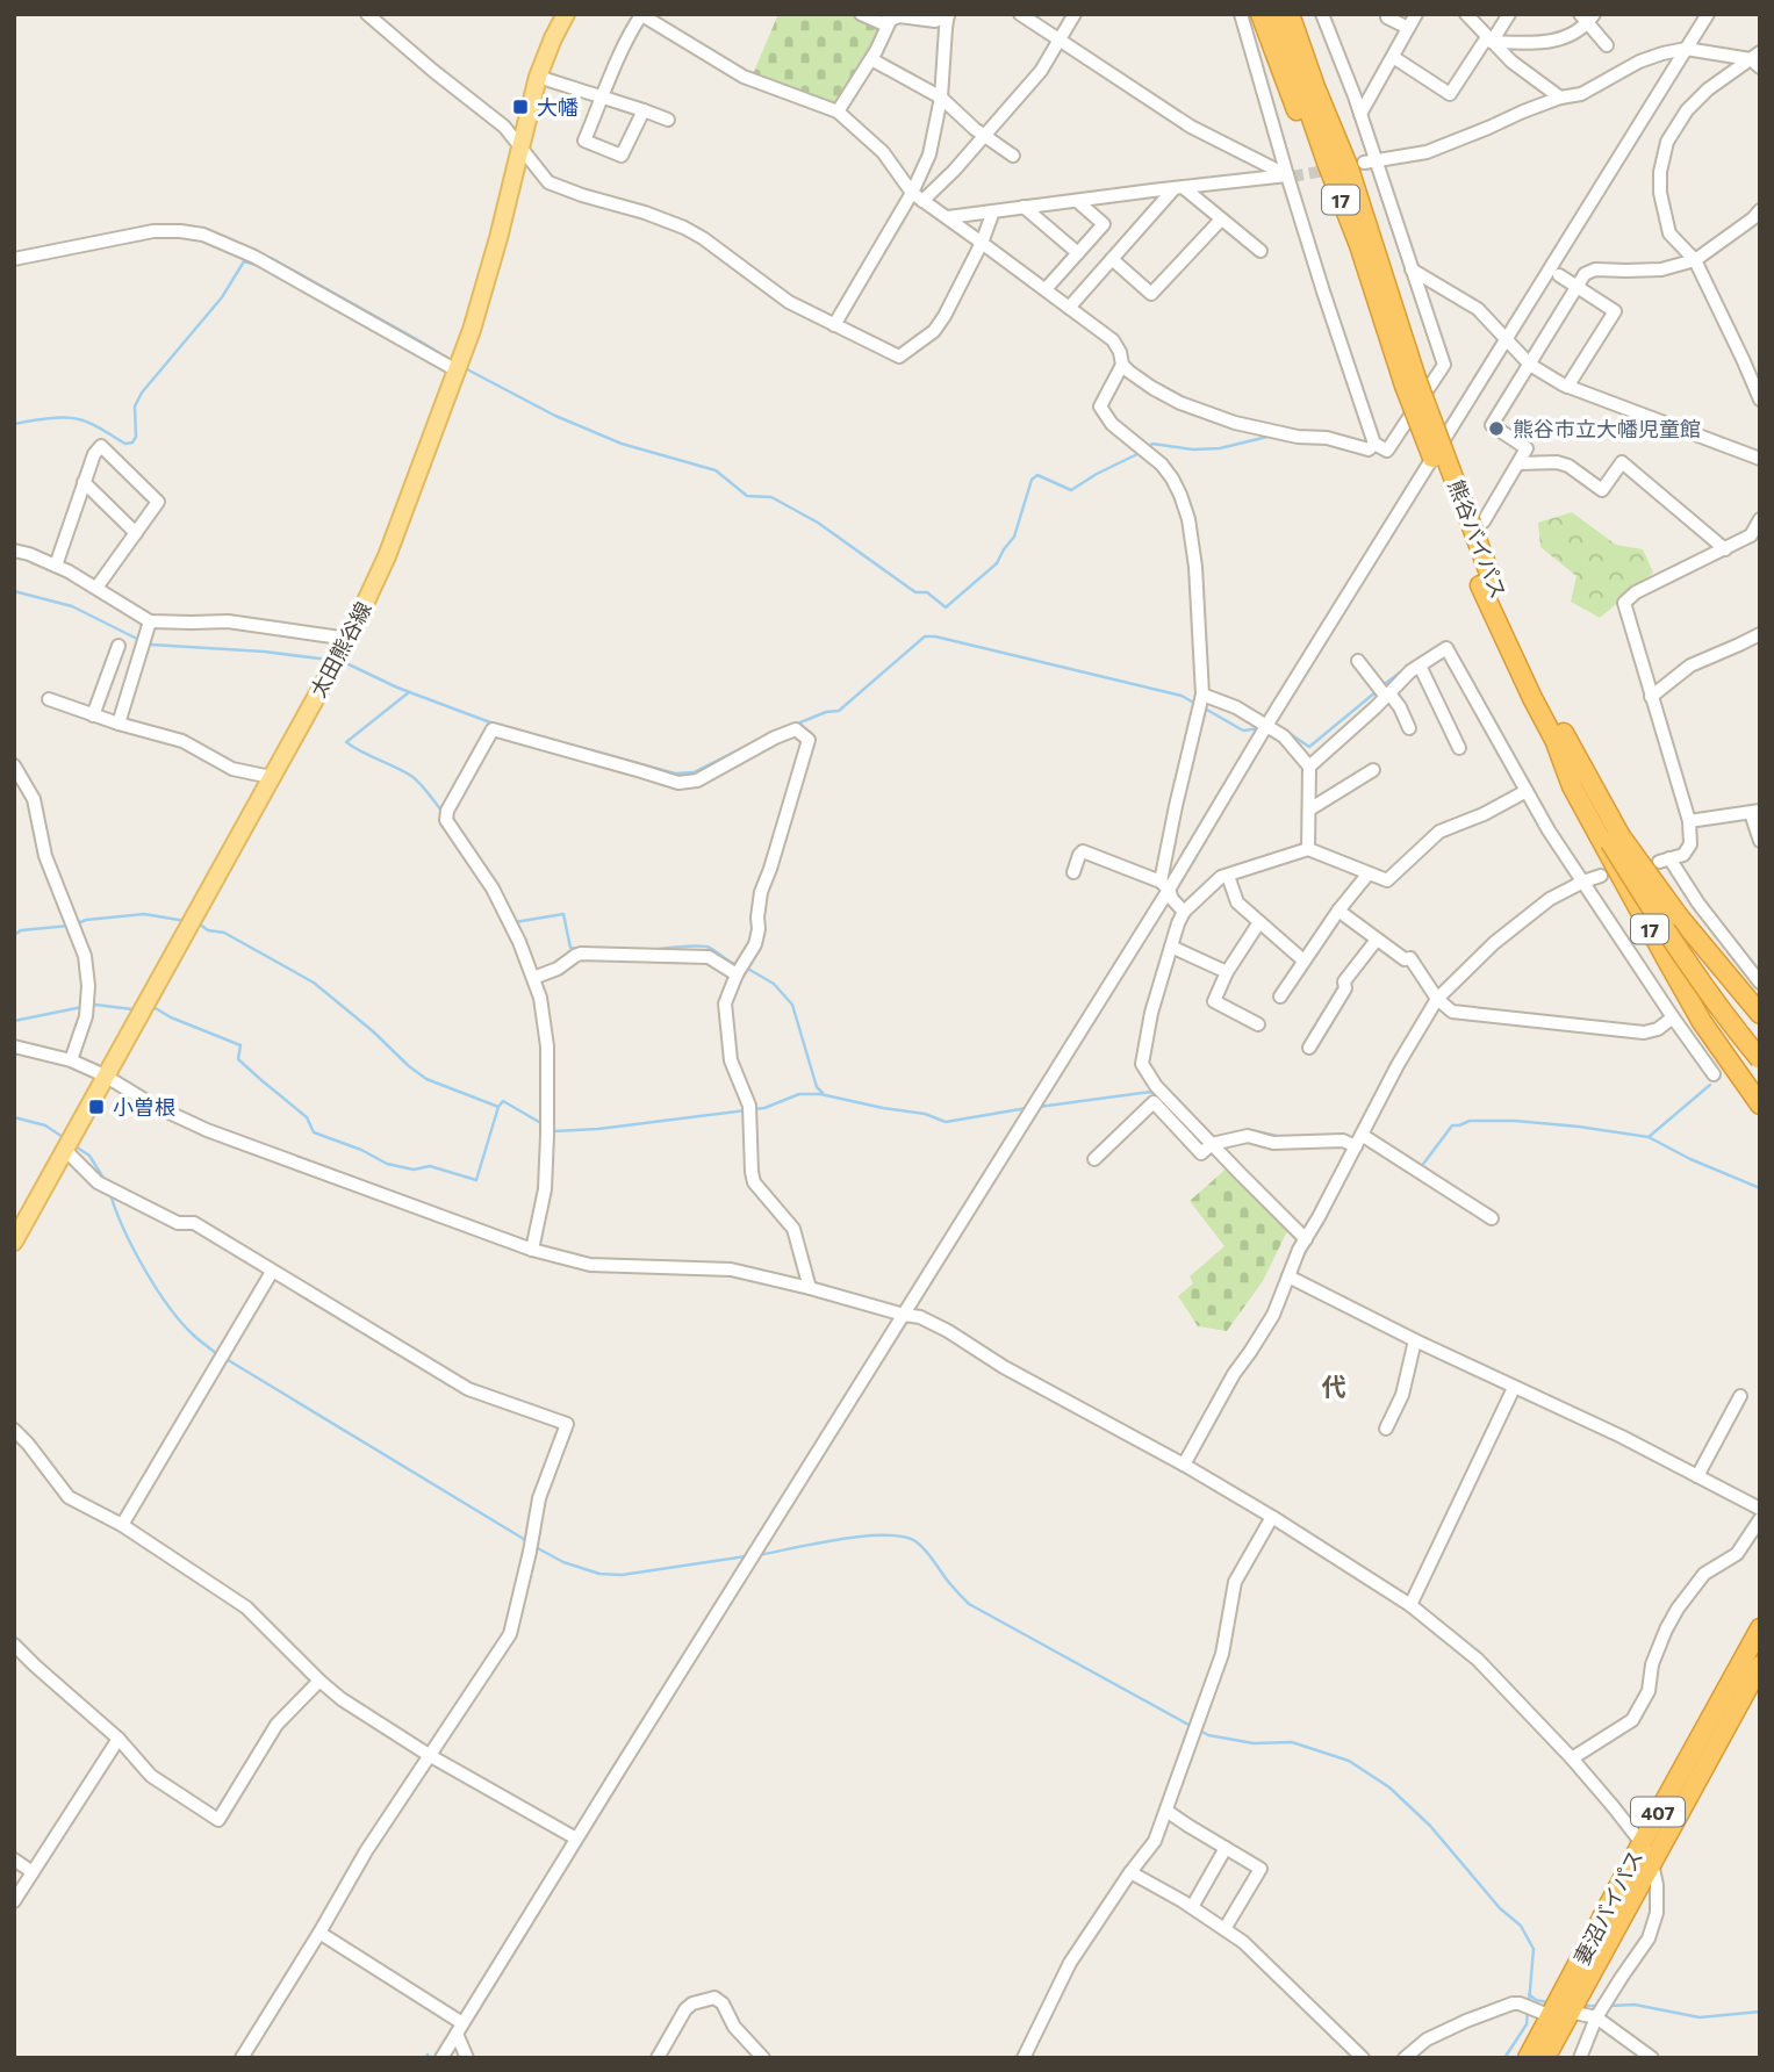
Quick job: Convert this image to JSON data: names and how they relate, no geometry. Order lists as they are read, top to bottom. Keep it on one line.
{"streets":{"highway":["17","熊谷バイパス","407","妻沼バイパス"],"main road":["太田熊谷線"]},"crossings":[["17","熊谷バイパス"]],"districts":["代"],"places":{"transit":["大幡","小曽根"],"other":["熊谷市立大幡児童館"]}}
